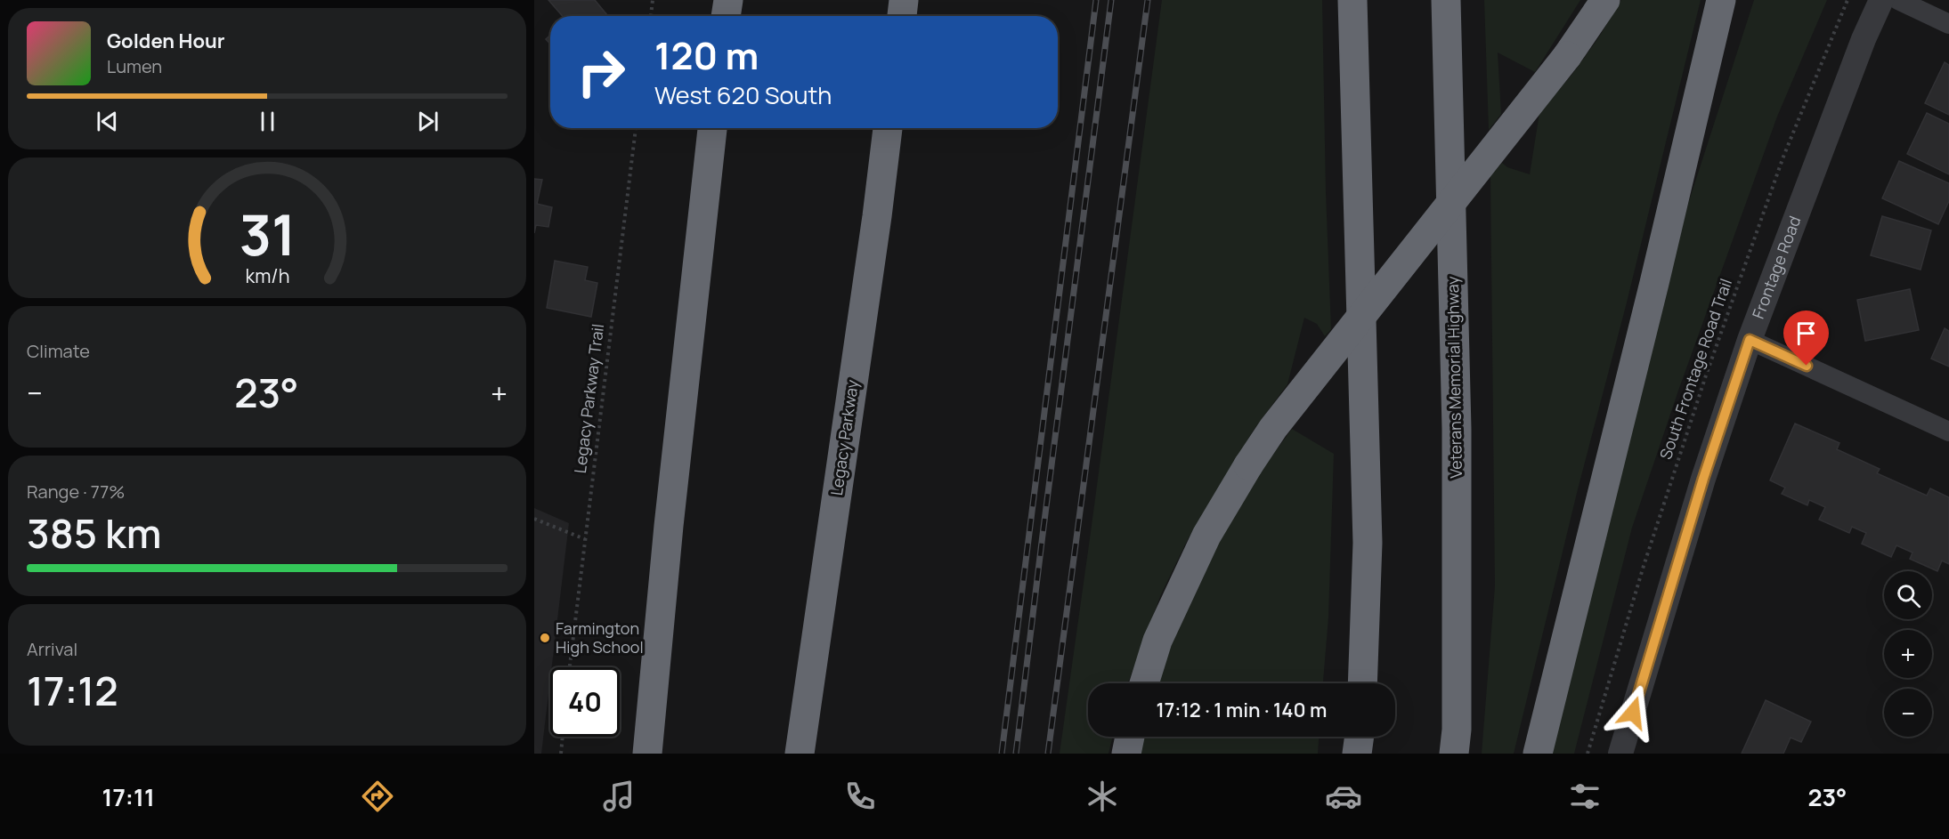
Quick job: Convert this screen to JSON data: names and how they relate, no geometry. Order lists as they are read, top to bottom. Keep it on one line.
{"streets":{"highway":["Veterans Memorial Highway","Legacy Parkway"],"street":["Frontage Road"],"path":["South Frontage Road Trail","Legacy Parkway Trail"]},"places":["Farmington High School"],"page":{"turn":["120 m","West 620 South"],"song":["Golden Hour","Lumen"],"tile":["Climate",["Range · 77%","385 km"],["Arrival","17:12"]],"heat":["−","23°","+"],"map_buttons":["+","−"],"limit":"40","trip":"17:12 · 1 min · 140 m","tabs":["17:11","23°"],"gauge":["31","km/h"]}}
